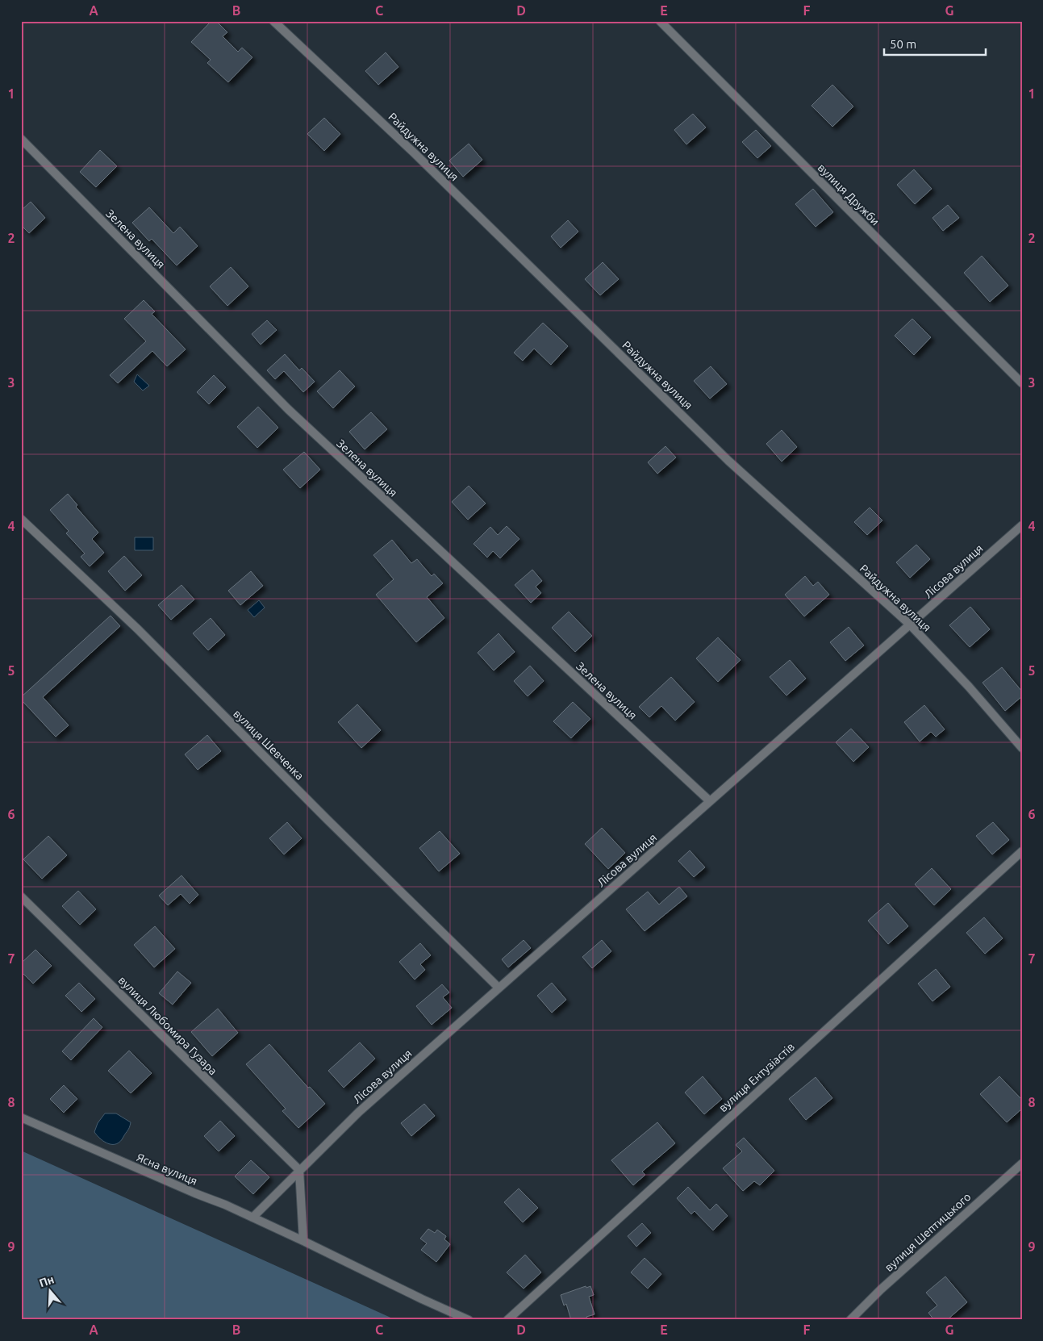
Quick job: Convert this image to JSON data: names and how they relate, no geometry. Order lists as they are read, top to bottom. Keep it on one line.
{"streets":{"street":["Райдужна вулиця","вулиця Дружби","Зелена вулиця","Лісова вулиця","вулиця Шевченка","вулиця Любомира Гузара","вулиця Ентузіастів","Ясна вулиця","вулиця Шептицького"]},"crossings":[["Райдужна вулиця","Лісова вулиця"],["Зелена вулиця","Лісова вулиця"],["Лісова вулиця","вулиця Шевченка"],["Лісова вулиця","вулиця Любомира Гузара"],["Лісова вулиця","Ясна вулиця"]],"scale_bar":"50 m","north":"top","grid":{"columns":["A","B","C","D","E","F","G"],"rows":["1","2","3","4","5","6","7","8","9"]}}
